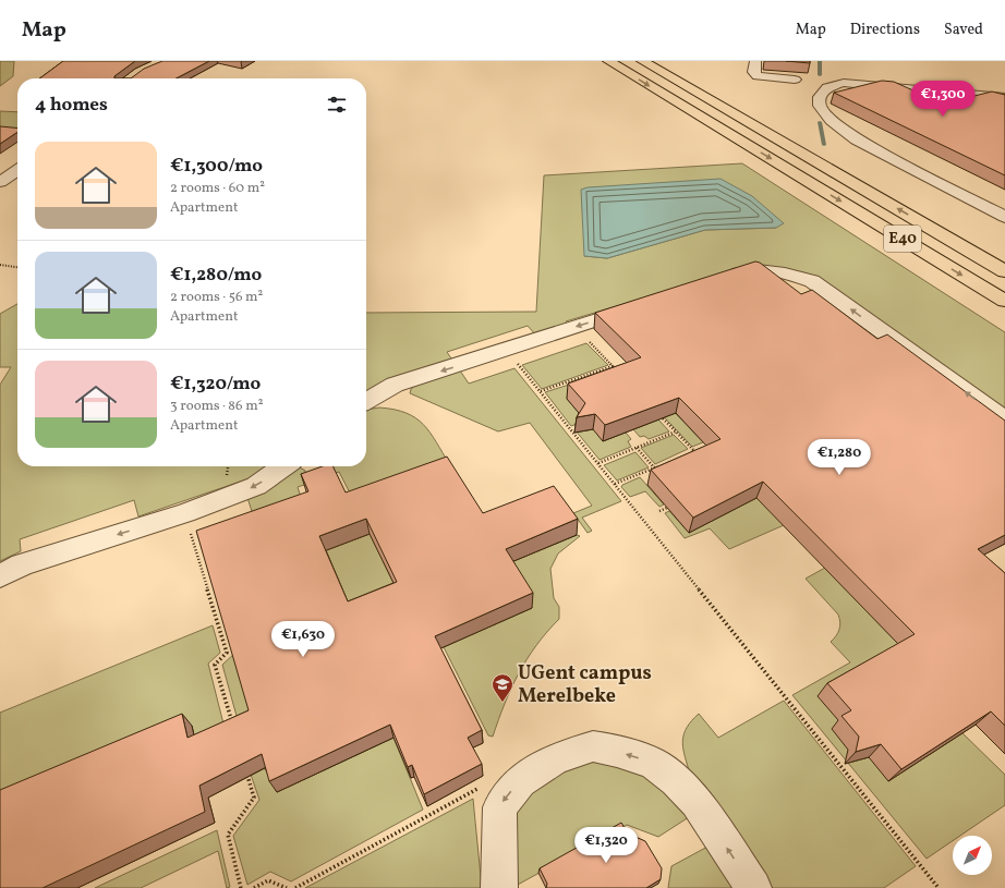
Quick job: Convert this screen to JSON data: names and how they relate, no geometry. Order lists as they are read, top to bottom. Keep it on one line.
{"streets":{"highway":["E40"]},"places":{"school or university":["UGent campus Merelbeke"]},"north":"top right","page":{"header":"Map","nav":["Map","Directions","Saved"],"heading":"4 homes","price":["€1,300","€1,280","€1,630","€1,320"],"list":[{"name":"€1,300/mo","note":"2 rooms · 60 m² · Apartment"},{"name":"€1,280/mo","note":"2 rooms · 56 m² · Apartment"},{"name":"€1,320/mo","note":"3 rooms · 86 m² · Apartment"}]}}
